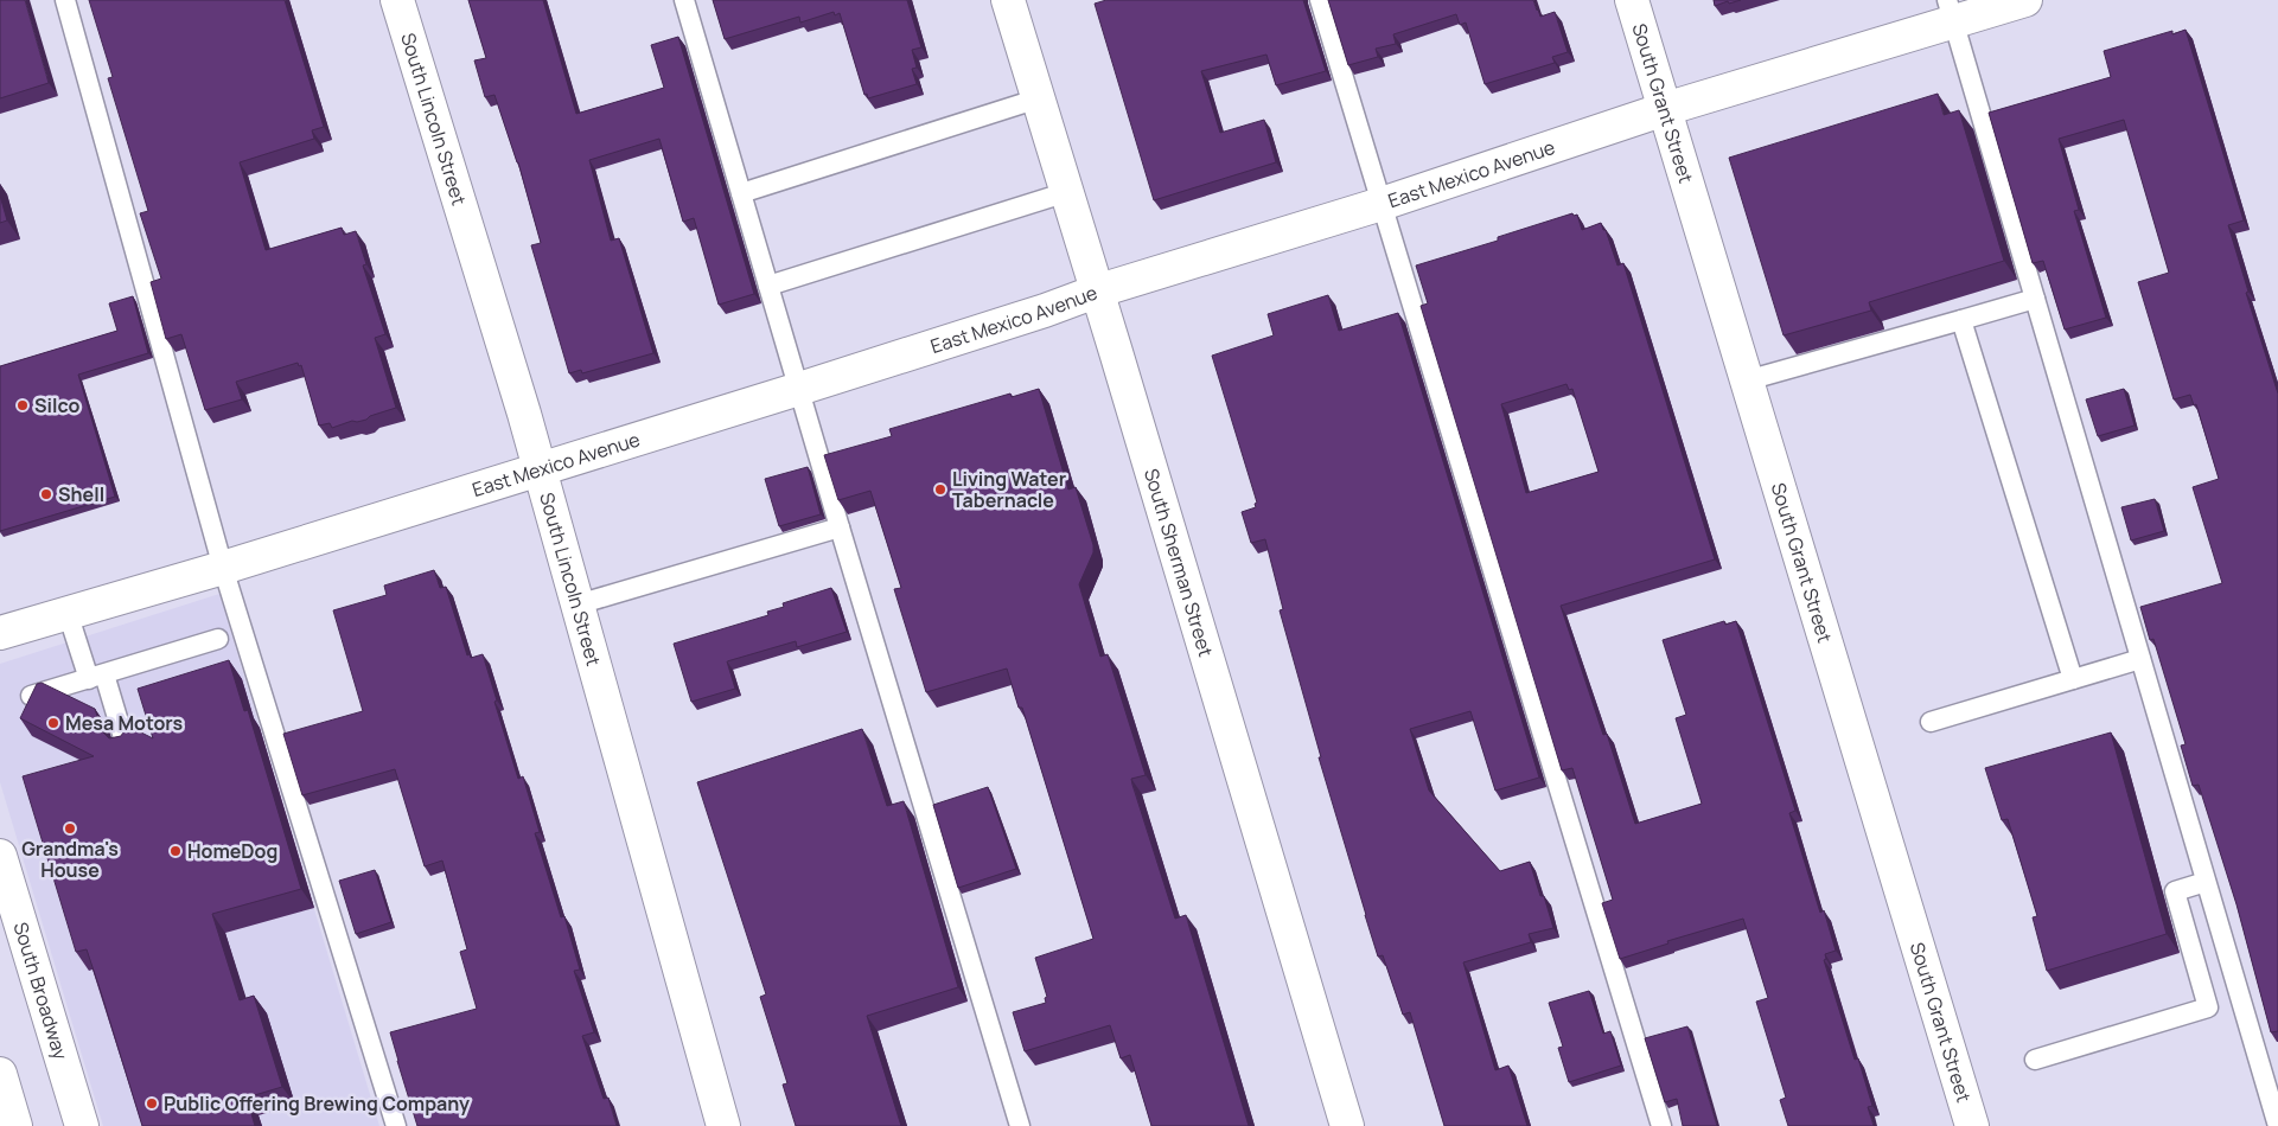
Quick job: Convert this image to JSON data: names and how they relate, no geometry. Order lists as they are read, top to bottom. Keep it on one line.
{"streets":{"street":["South Grant Street","South Lincoln Street","East Mexico Avenue","South Sherman Street","South Broadway"]},"crossings":[["South Grant Street","East Mexico Avenue"],["South Lincoln Street","East Mexico Avenue"],["East Mexico Avenue","South Sherman Street"]],"places":["Silco","Living Water Tabernacle","Shell","Mesa Motors","Grandma's House","HomeDog","Public Offering Brewing Company"]}
